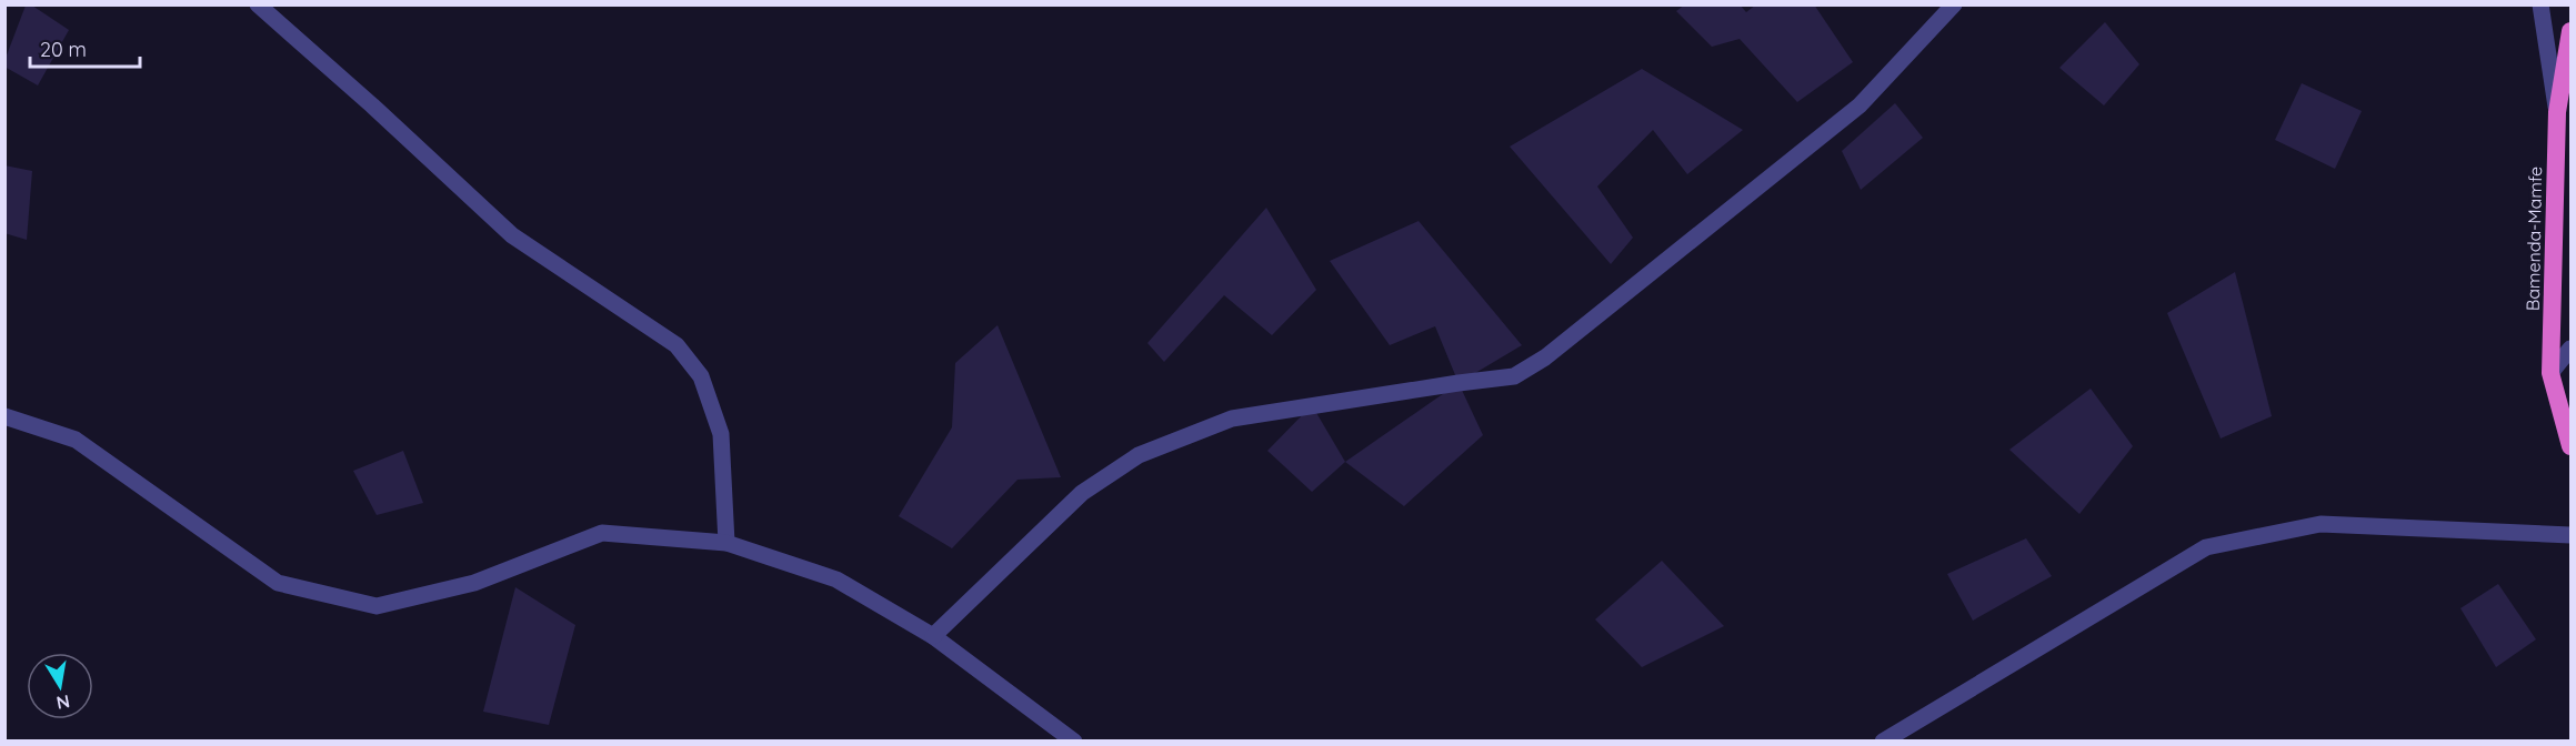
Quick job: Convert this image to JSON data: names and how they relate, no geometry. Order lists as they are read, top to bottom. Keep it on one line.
{"streets":{"highway":["Bamenda-Mamfe"]},"scale_bar":"20 m","north":"bottom"}
